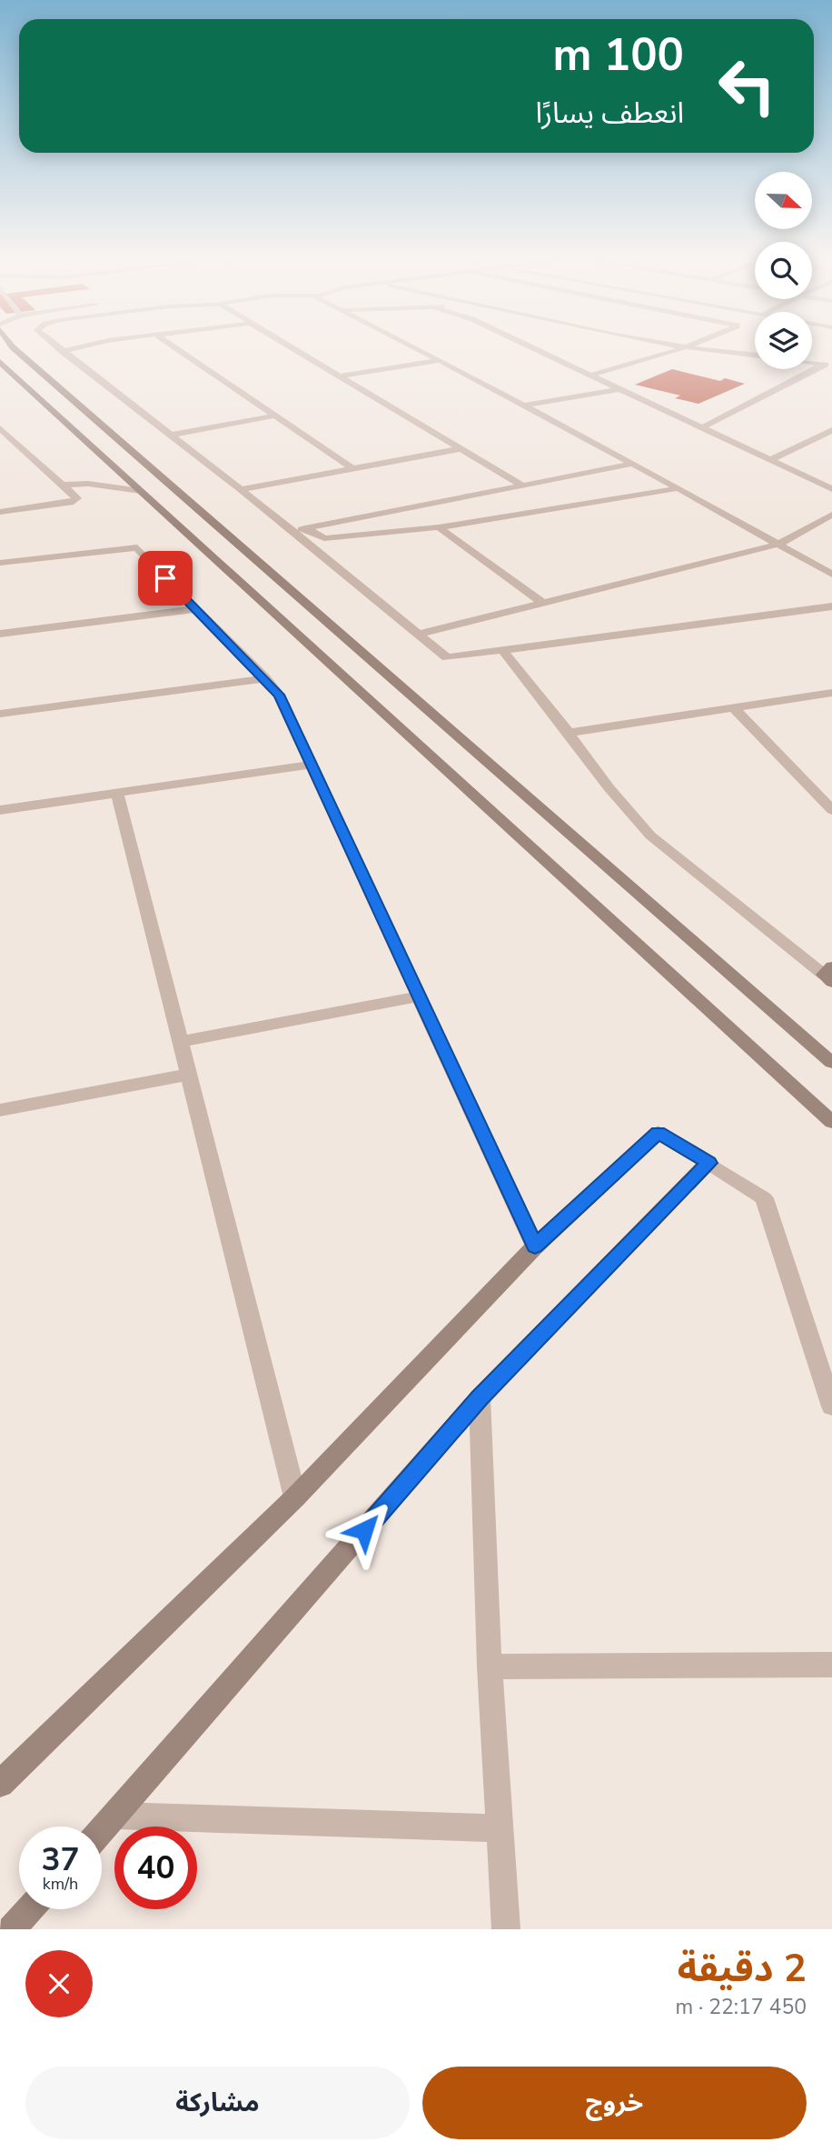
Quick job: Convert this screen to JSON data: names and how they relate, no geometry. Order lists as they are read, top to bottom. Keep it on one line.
{"north":"right","page":{"turn":["100 m","انعطف يسارًا"],"speed":"37 km/h","limit":"40","heading":["2 دقيقة","450 m · 22:17"],"buttons":["خروج","مشاركة"]}}
